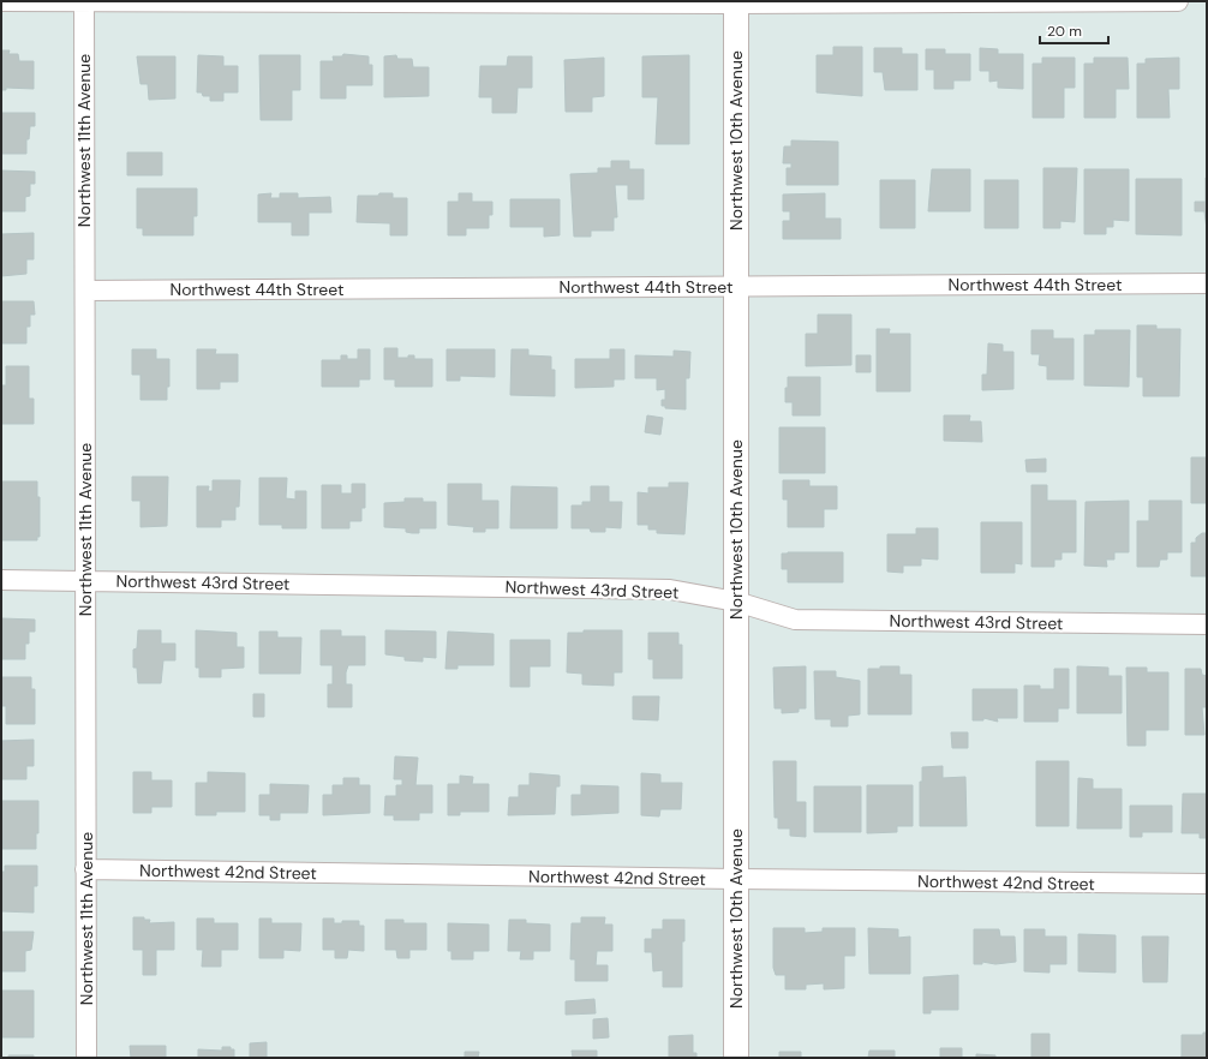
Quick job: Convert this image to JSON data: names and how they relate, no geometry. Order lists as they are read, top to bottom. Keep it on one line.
{"streets":{"street":["Northwest 11th Avenue","Northwest 10th Avenue","Northwest 44th Street","Northwest 43rd Street","Northwest 42nd Street"]},"crossings":[["Northwest 11th Avenue","Northwest 44th Street"],["Northwest 11th Avenue","Northwest 43rd Street"],["Northwest 11th Avenue","Northwest 42nd Street"],["Northwest 10th Avenue","Northwest 44th Street"],["Northwest 10th Avenue","Northwest 43rd Street"],["Northwest 10th Avenue","Northwest 42nd Street"]],"scale_bar":"20 m"}
